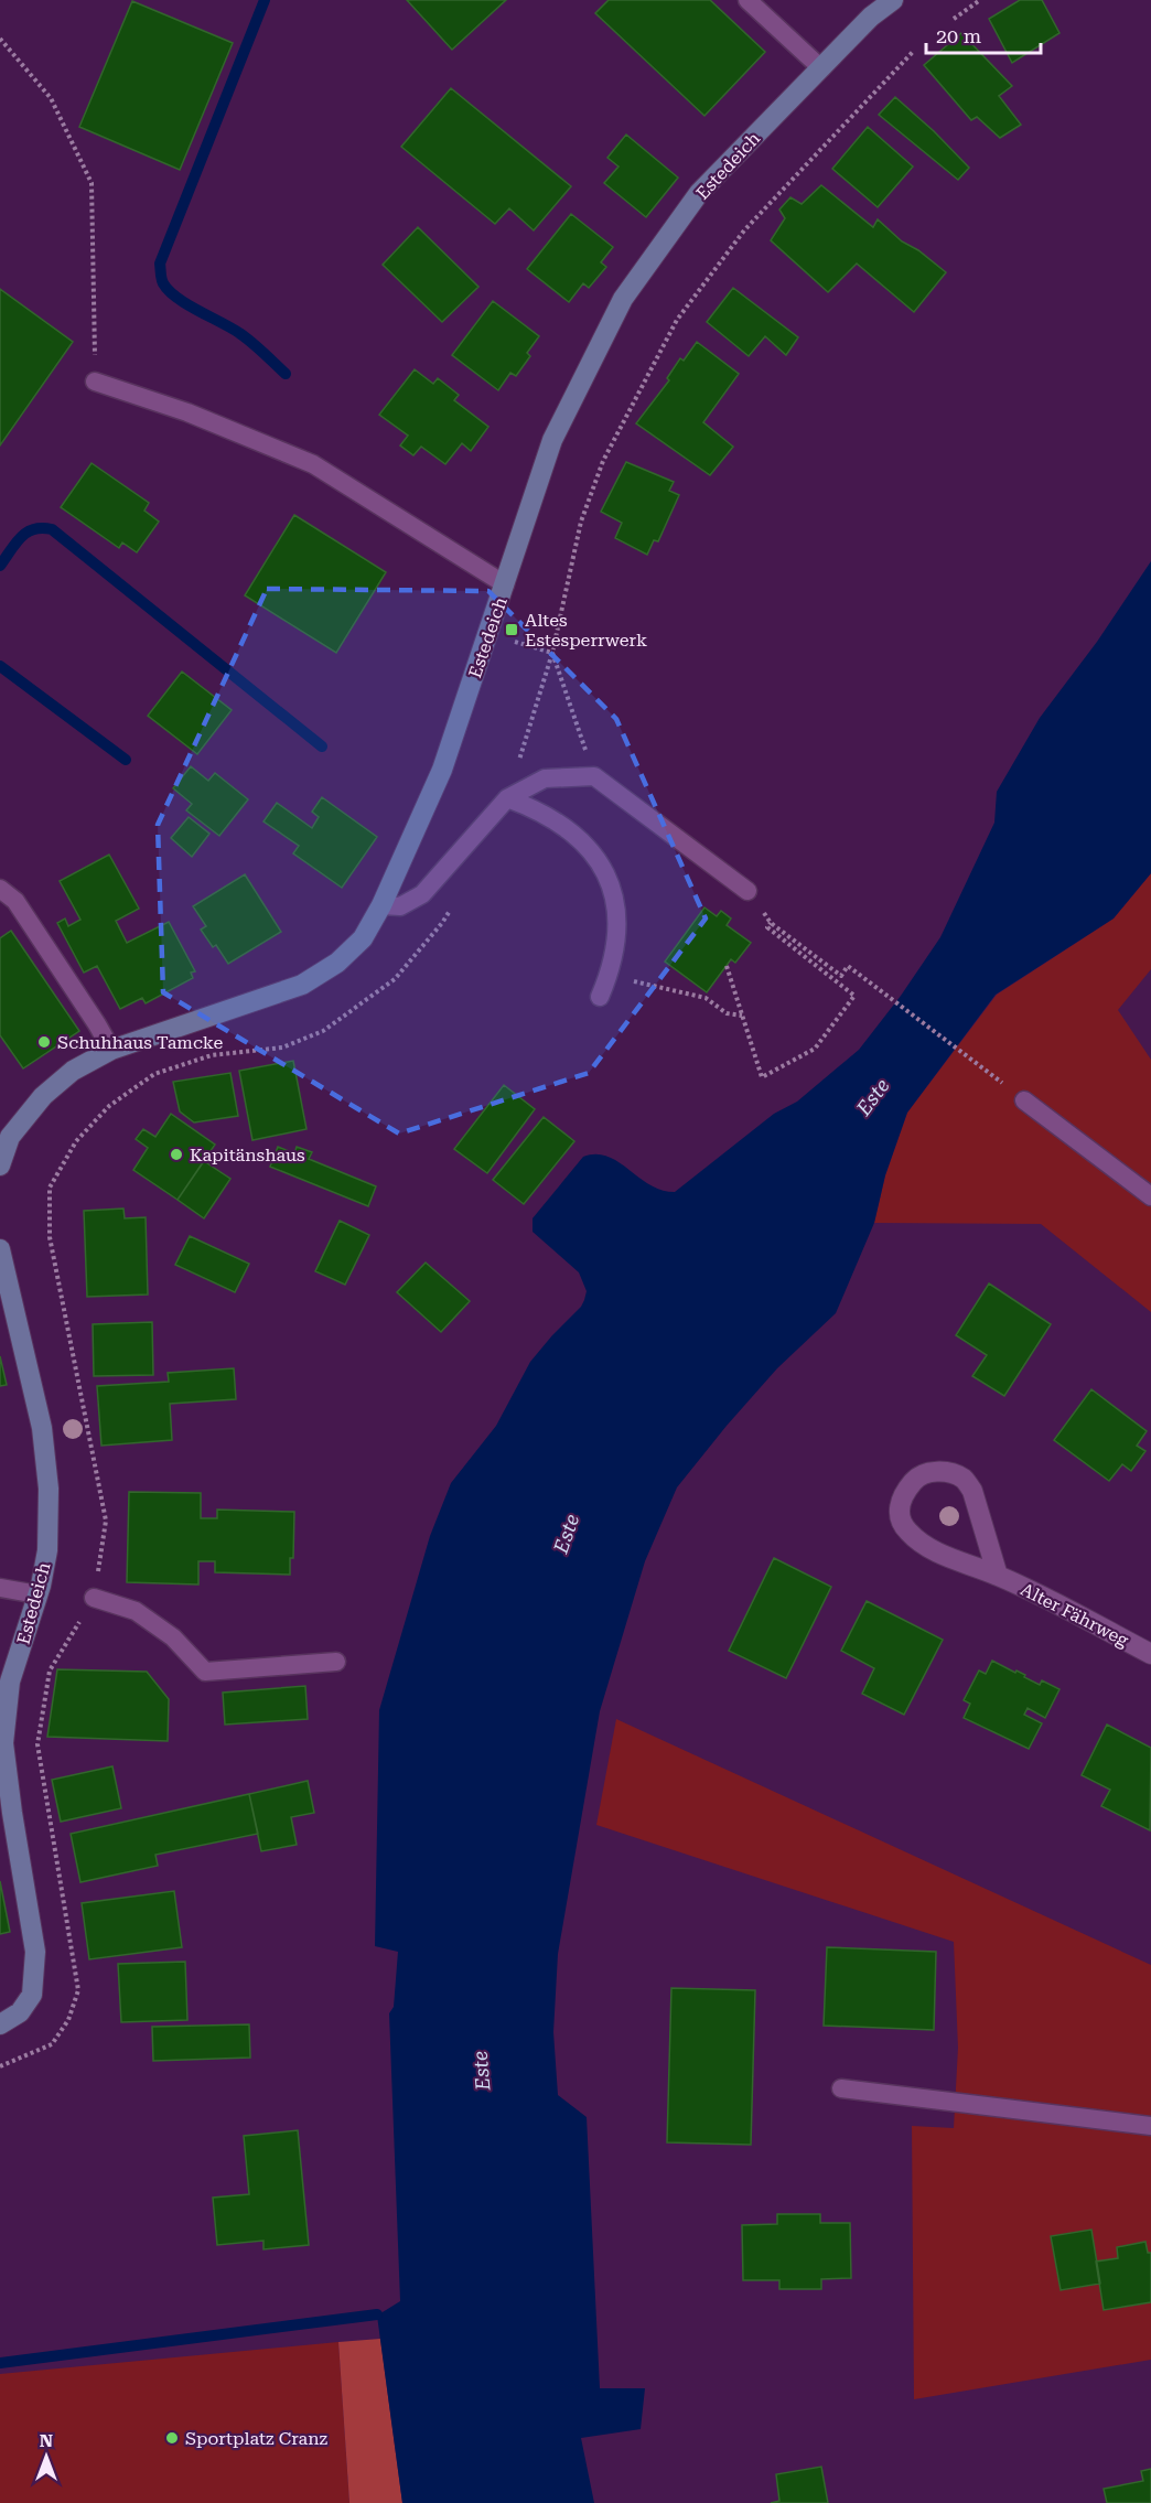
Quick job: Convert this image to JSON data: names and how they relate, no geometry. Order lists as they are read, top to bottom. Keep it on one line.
{"streets":{"street":["Estedeich","Alter Fährweg"]},"water":["Este"],"places":{"transit":["Altes Estesperrwerk"],"other":["Schuhhaus Tamcke","Kapitänshaus","Sportplatz Cranz"]},"scale_bar":"20 m","north":"top"}
